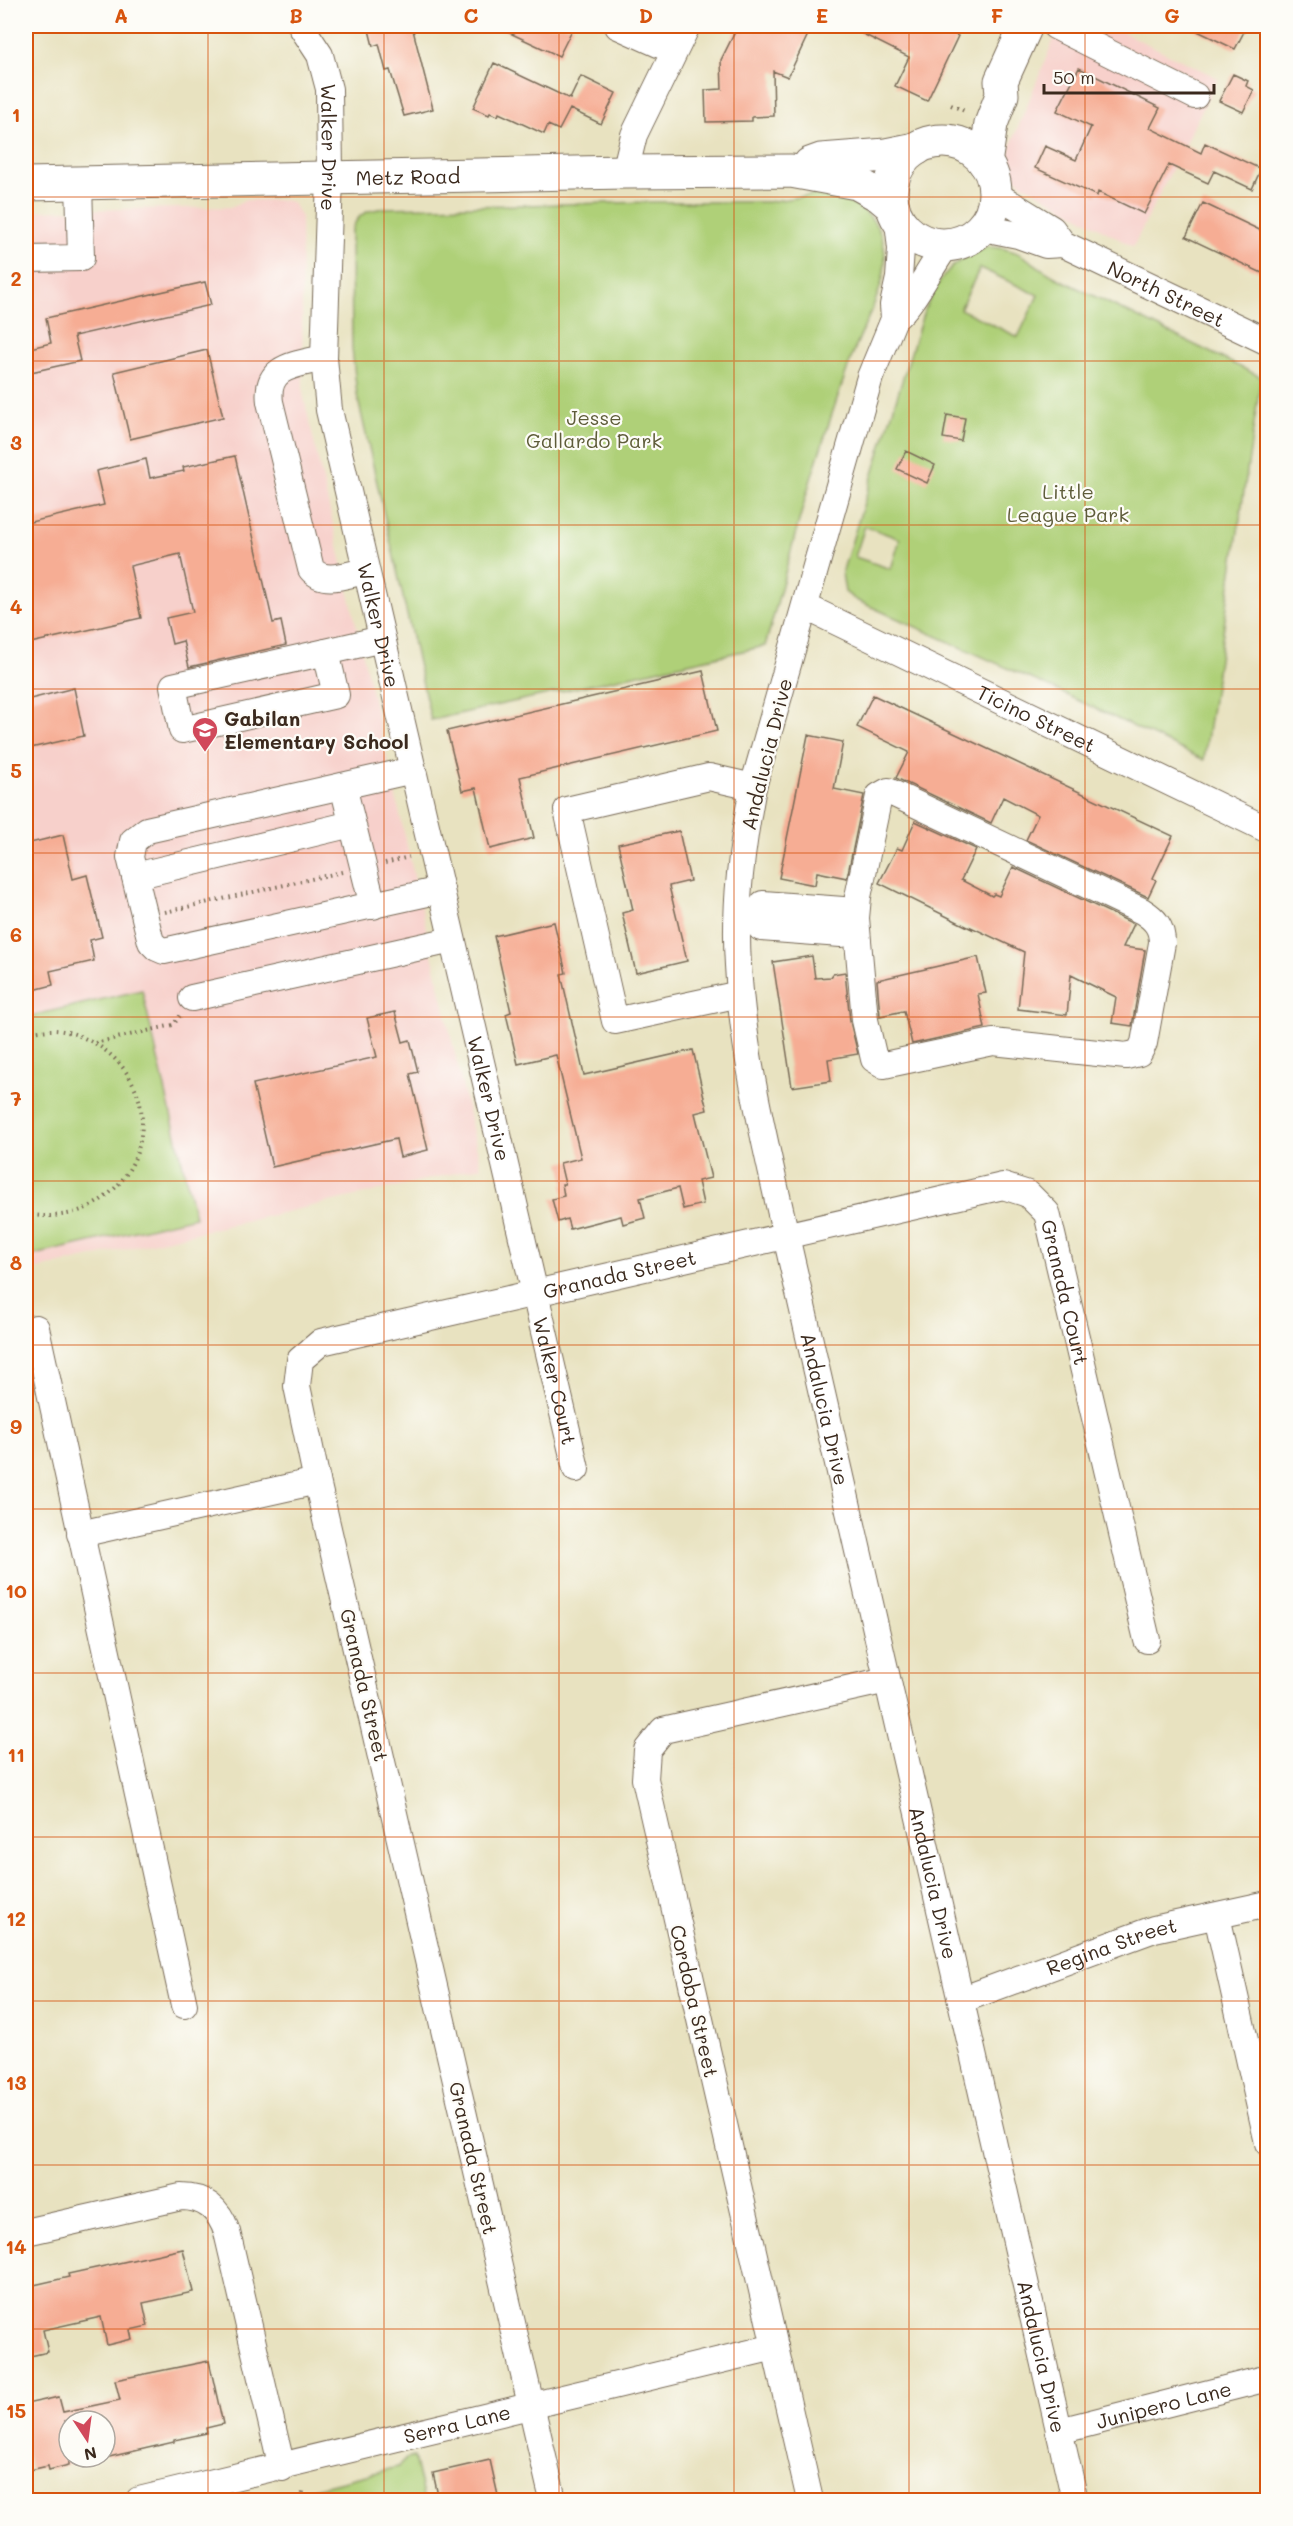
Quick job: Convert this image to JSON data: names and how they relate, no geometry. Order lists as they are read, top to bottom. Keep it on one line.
{"streets":{"main road":["Metz Road"],"street":["Walker Drive","North Street","Ticino Street","Andalucia Drive","Granada Street","Granada Court","Walker Court","Regina Street","Cordoba Street","Junipero Lane","Serra Lane"]},"crossings":[["Walker Drive","Metz Road"],["Walker Drive","Granada Street"],["Walker Drive","Walker Court"],["Metz Road","North Street"],["Metz Road","Andalucia Drive"],["North Street","Andalucia Drive"],["Ticino Street","Andalucia Drive"],["Andalucia Drive","Granada Street"],["Andalucia Drive","Granada Court"],["Andalucia Drive","Regina Street"],["Andalucia Drive","Cordoba Street"],["Andalucia Drive","Junipero Lane"],["Granada Street","Granada Court"],["Granada Street","Walker Court"],["Granada Street","Serra Lane"],["Cordoba Street","Serra Lane"]],"parks":["Jesse Gallardo Park","Little League Park"],"places":{"school or university":["Gabilan Elementary School"]},"scale_bar":"50 m","north":"bottom","grid":{"columns":["A","B","C","D","E","F","G"],"rows":["1","2","3","4","5","6","7","8","9","10","11","12","13","14","15"]}}
